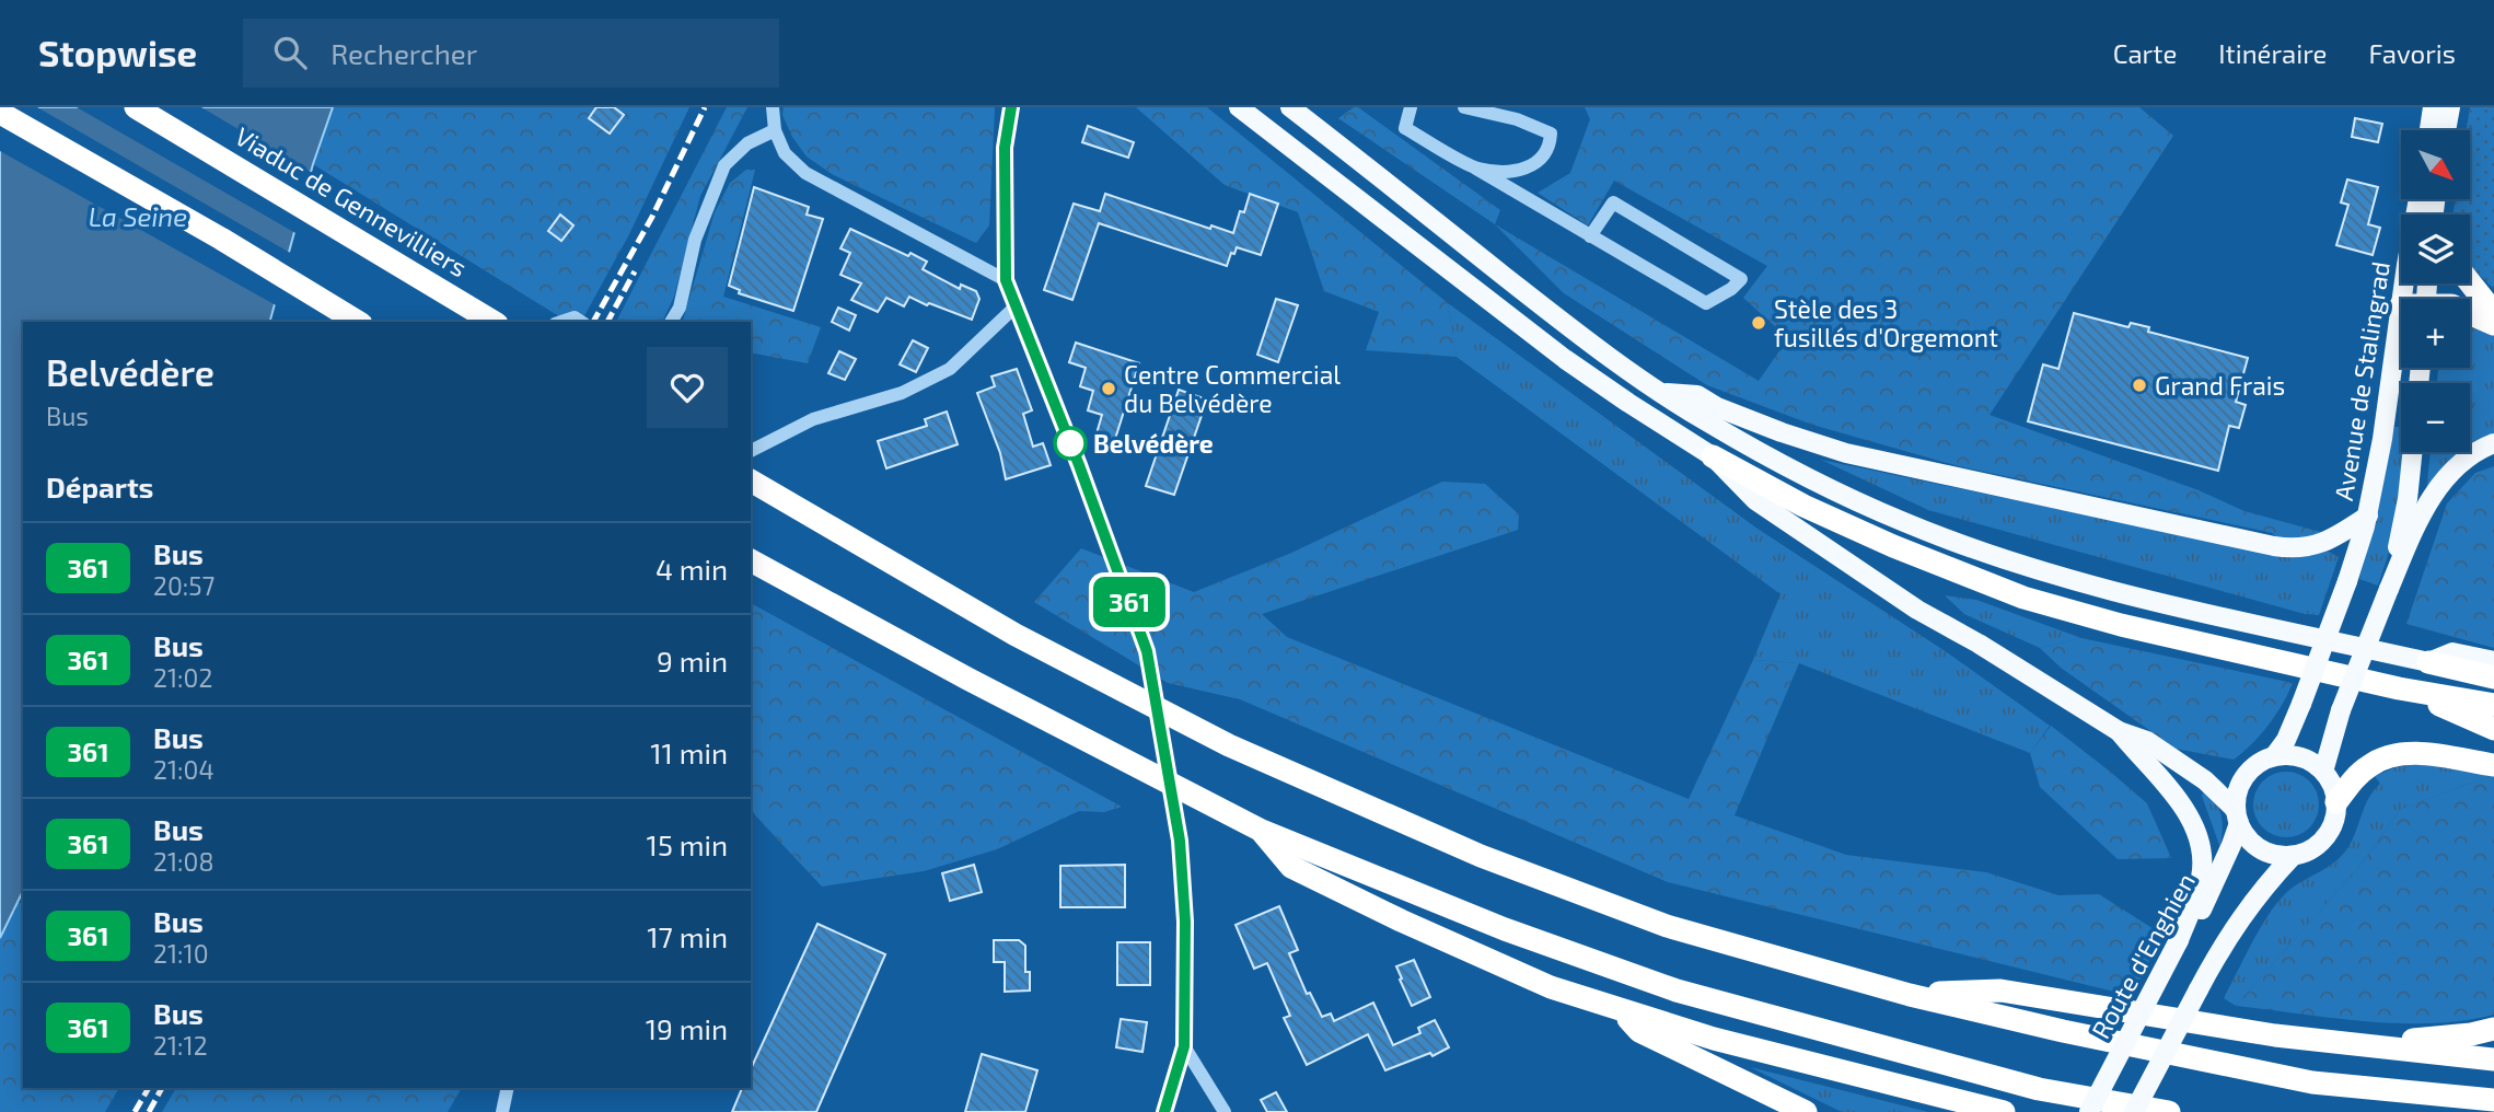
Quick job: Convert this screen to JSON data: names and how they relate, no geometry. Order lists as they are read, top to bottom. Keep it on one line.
{"streets":{"highway":["Viaduc de Gennevilliers"],"main road":["Avenue de Stalingrad","Route d'Enghien"]},"crossings":[["Avenue de Stalingrad","Route d'Enghien"]],"water":["La Seine"],"places":["Stèle des 3 fusillés d'Orgemont","Grand Frais","Centre Commercial du Belvédère","Belvédère"],"lines":["bus line 361"],"north":"bottom right","page":{"header":"Stopwise","search":"Rechercher","nav":["Carte","Itinéraire","Favoris"],"on_map":"361","map_buttons":["+","−"],"heading":[["Belvédère","Bus"],"Départs"],"list":[{"mark":"361","name":"Bus","note":"20:57","value":"4 min"},{"mark":"361","name":"Bus","note":"21:02","value":"9 min"},{"mark":"361","name":"Bus","note":"21:04","value":"11 min"},{"mark":"361","name":"Bus","note":"21:08","value":"15 min"},{"mark":"361","name":"Bus","note":"21:10","value":"17 min"},{"mark":"361","name":"Bus","note":"21:12","value":"19 min"}]}}
